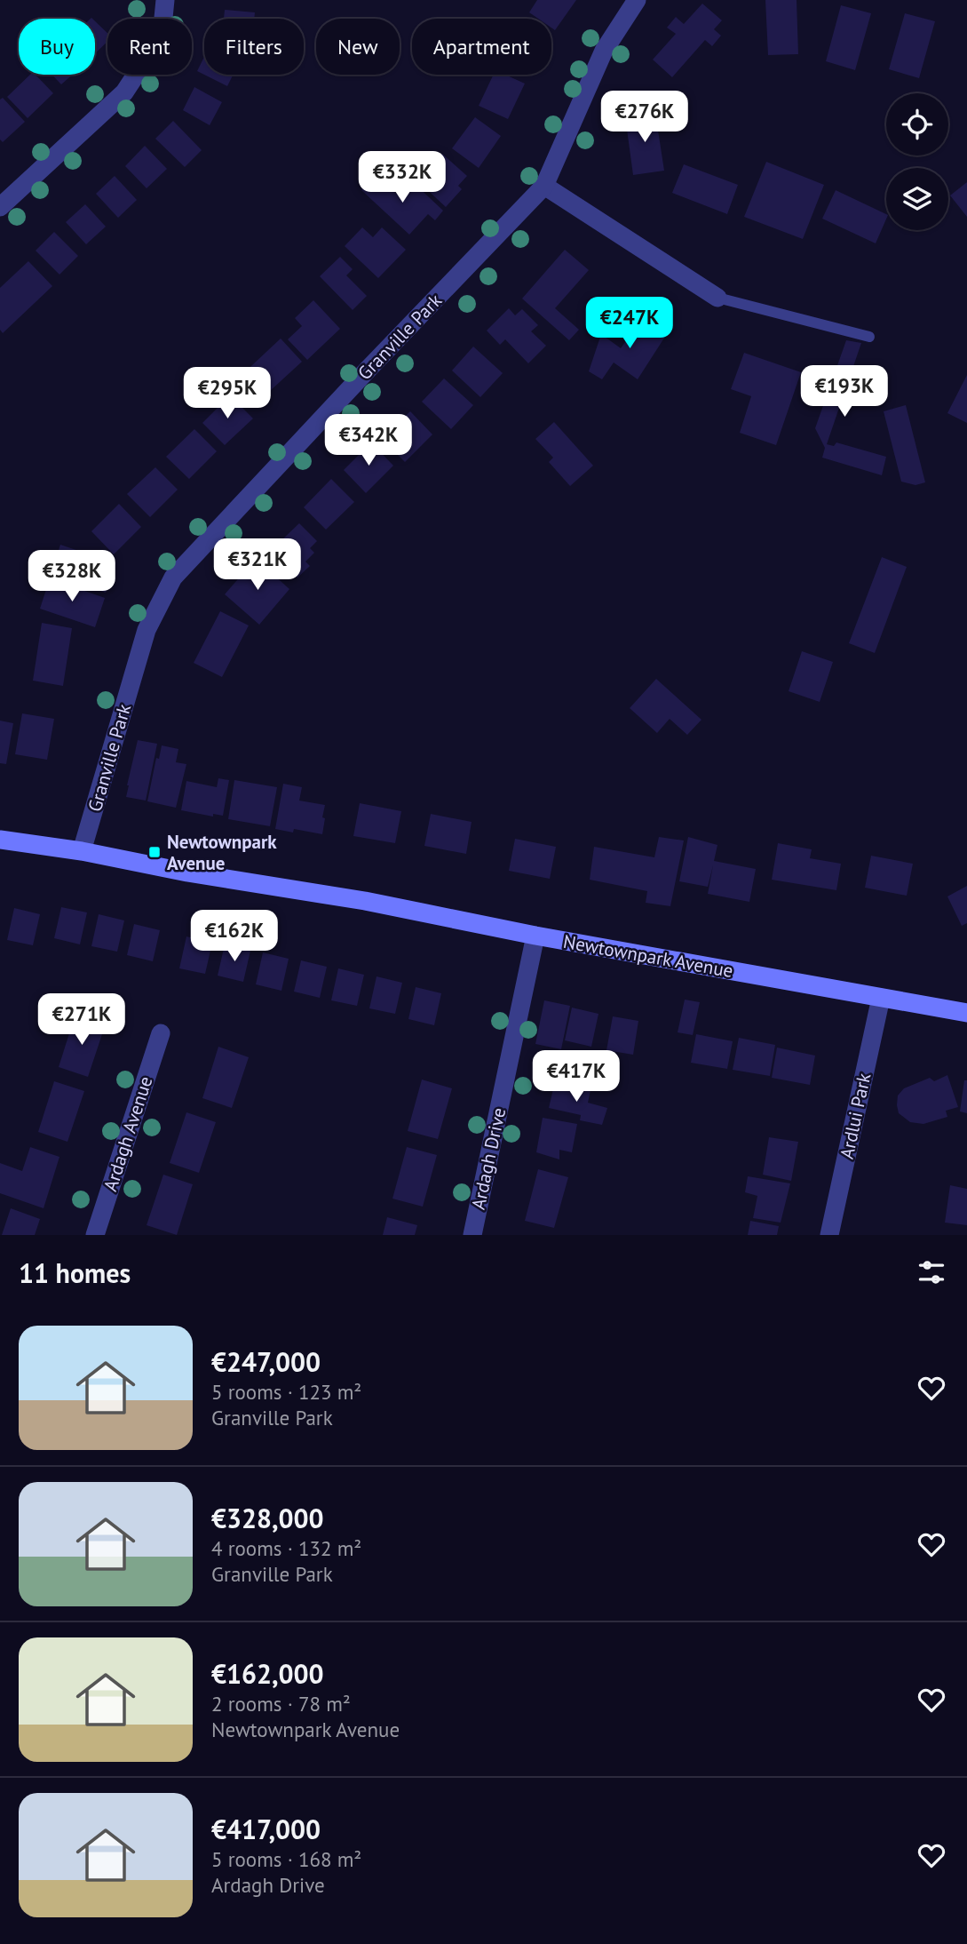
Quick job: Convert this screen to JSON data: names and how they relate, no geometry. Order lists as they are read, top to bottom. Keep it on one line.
{"streets":{"main road":["Newtownpark Avenue"],"street":["Granville Park","Ardlui Park","Ardagh Avenue","Ardagh Drive"]},"crossings":[["Granville Park","Newtownpark Avenue"],["Newtownpark Avenue","Ardlui Park"],["Newtownpark Avenue","Ardagh Drive"]],"places":{"transit":["Newtownpark Avenue"]},"page":{"chip":["Buy","Rent","Filters","New","Apartment"],"price":["€276K","€332K","€247K","€193K","€295K","€342K","€321K","€328K","€162K","€271K","€417K"],"heading":"11 homes","list":[{"name":"€247,000","note":"5 rooms · 123 m² · Granville Park"},{"name":"€328,000","note":"4 rooms · 132 m² · Granville Park"},{"name":"€162,000","note":"2 rooms · 78 m² · Newtownpark Avenue"},{"name":"€417,000","note":"5 rooms · 168 m² · Ardagh Drive"}]}}
